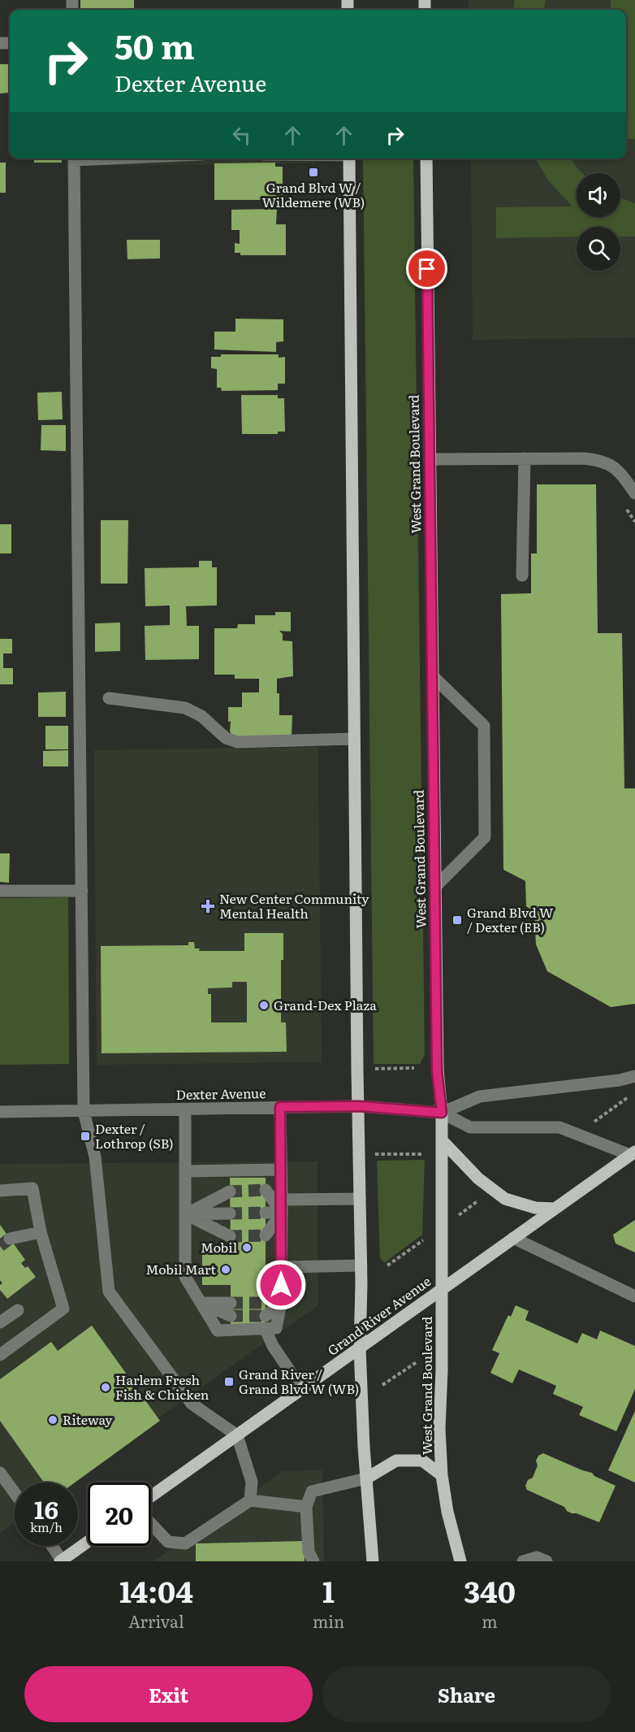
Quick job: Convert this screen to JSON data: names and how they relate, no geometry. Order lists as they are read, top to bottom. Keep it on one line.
{"streets":{"main road":["West Grand Boulevard","Grand River Avenue"],"street":["Dexter Avenue"]},"crossings":[["West Grand Boulevard","Dexter Avenue"],["West Grand Boulevard","Grand River Avenue"],["Dexter Avenue","Grand River Avenue"]],"places":{"transit":["Grand Blvd W / Wildemere (WB)","Grand Blvd W / Dexter (EB)","Dexter / Lothrop (SB)","Grand River / Grand Blvd W (WB)"],"health":["New Center Community Mental Health"],"other":["Grand-Dex Plaza","Mobil","Mobil Mart","Harlem Fresh Fish & Chicken","Riteway"]},"page":{"turn":["50 m","Dexter Avenue"],"speed":"16 km/h","limit":"20","eta":["14:04","Arrival","1","min","340","m"],"buttons":["Exit","Share"]}}
